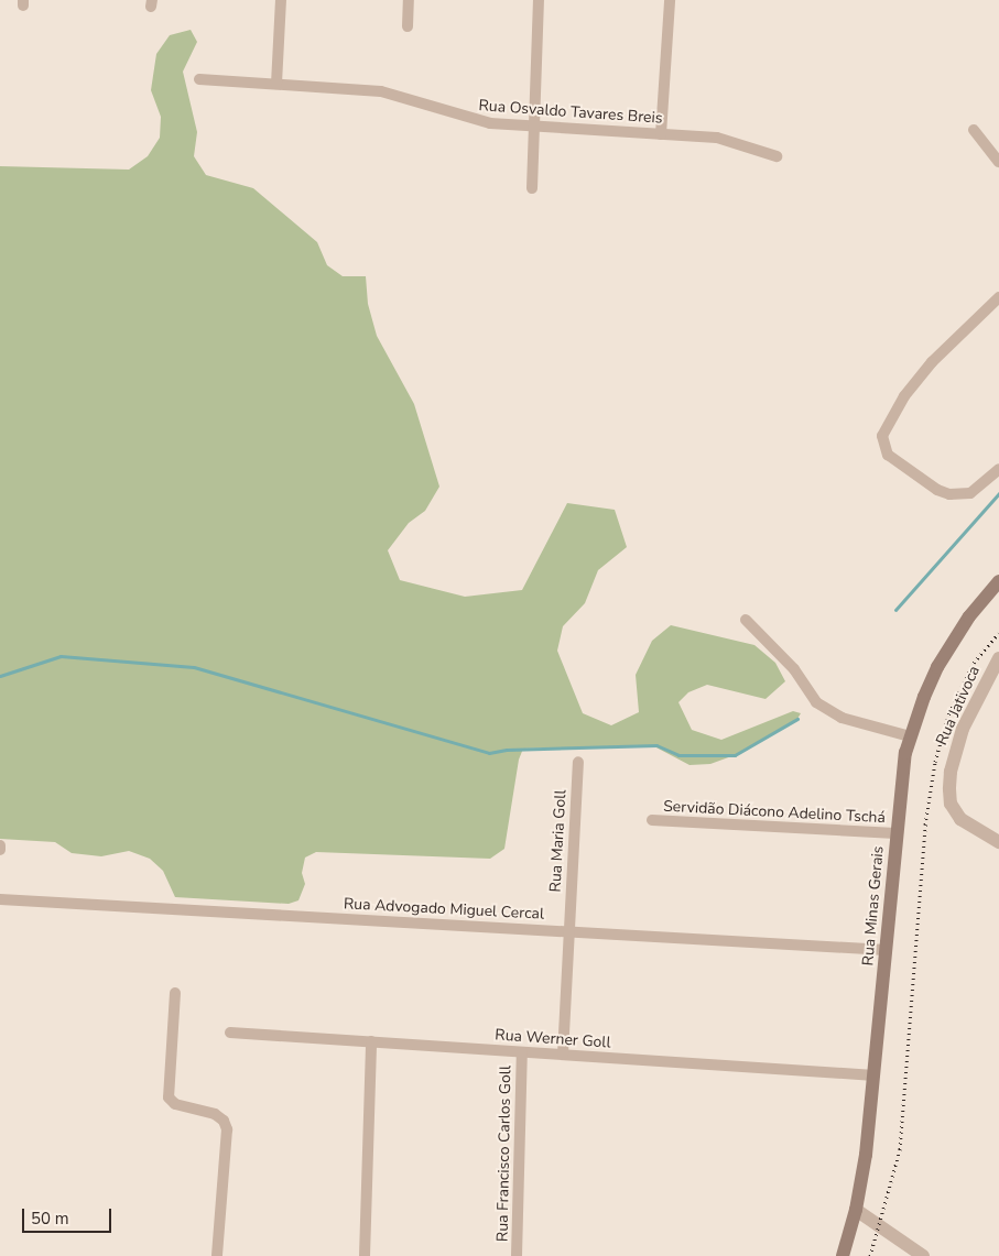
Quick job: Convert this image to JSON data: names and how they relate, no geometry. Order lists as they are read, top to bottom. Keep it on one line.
{"streets":{"main road":["Rua Minas Gerais"],"street":["Rua Osvaldo Tavares Breis","Rua Jativoca","Servidão Diácono Adelino Tschá","Rua Maria Goll","Rua Advogado Miguel Cercal","Rua Werner Goll","Rua Francisco Carlos Goll"]},"crossings":[["Servidão Diácono Adelino Tschá","Rua Minas Gerais"],["Rua Maria Goll","Rua Advogado Miguel Cercal"],["Rua Maria Goll","Rua Werner Goll"],["Rua Minas Gerais","Rua Advogado Miguel Cercal"],["Rua Minas Gerais","Rua Werner Goll"],["Rua Werner Goll","Rua Francisco Carlos Goll"]],"scale_bar":"50 m"}
